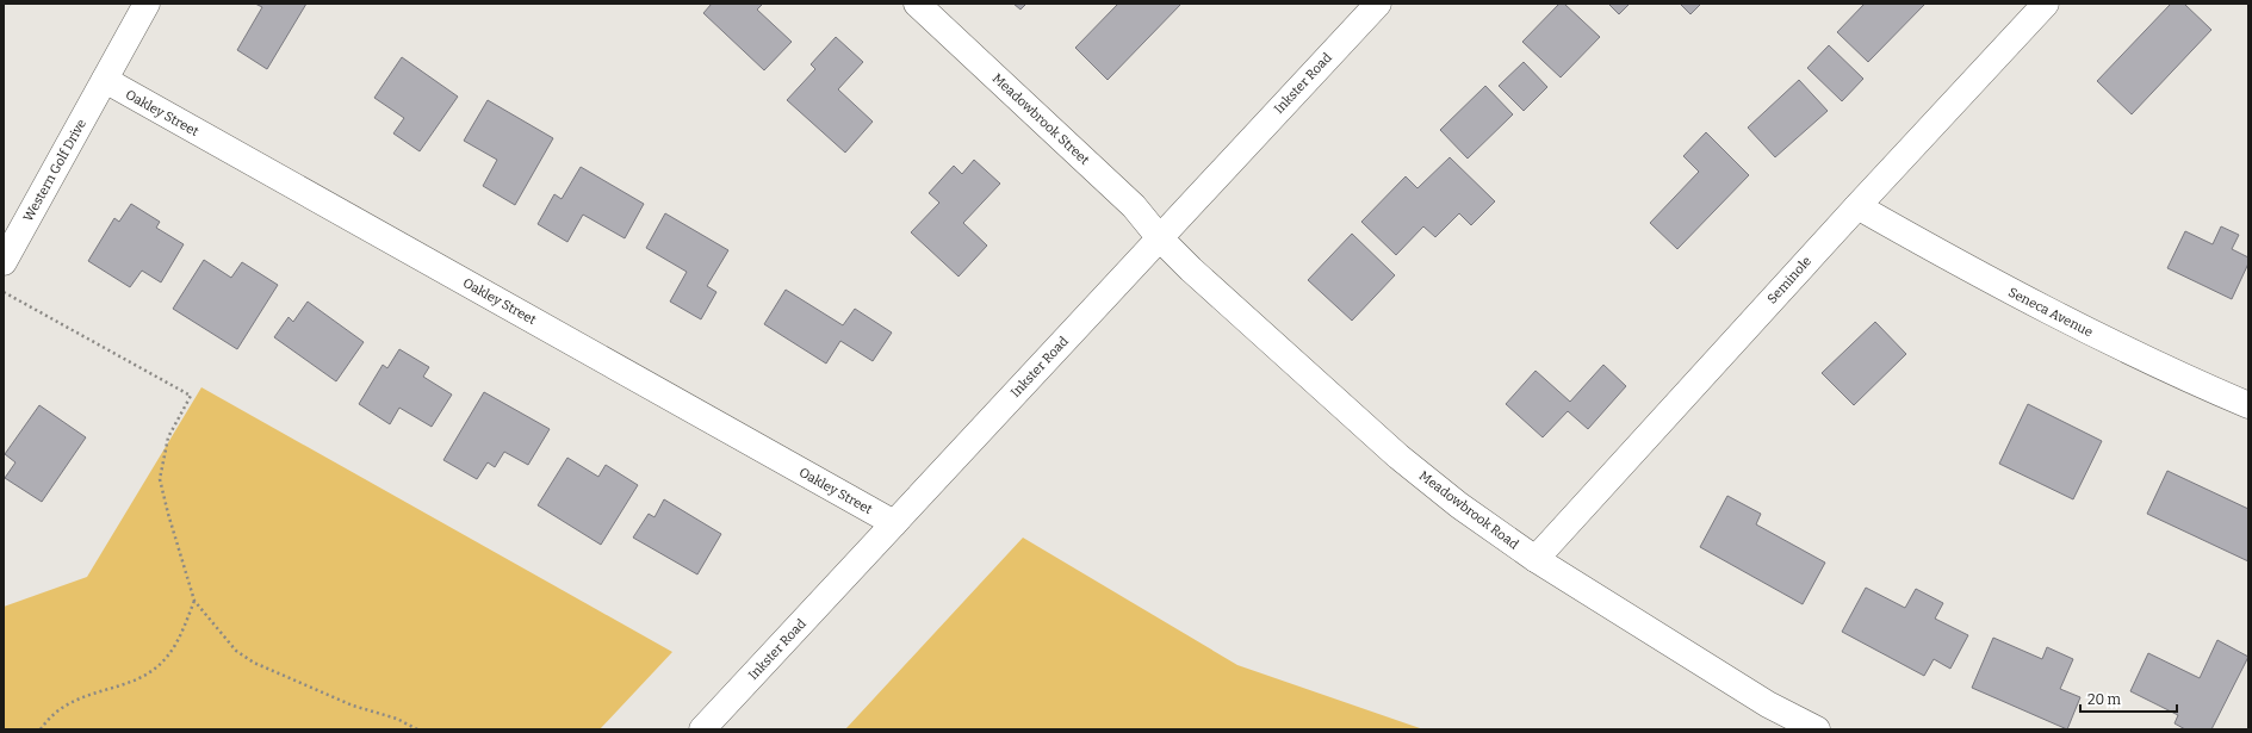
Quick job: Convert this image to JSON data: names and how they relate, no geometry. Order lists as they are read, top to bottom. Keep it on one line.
{"streets":{"street":["Inkster Road","Oakley Street","Meadowbrook Street","Western Golf Drive","Seminole","Seneca Avenue","Meadowbrook Road"]},"crossings":[["Inkster Road","Oakley Street"],["Inkster Road","Meadowbrook Street"],["Inkster Road","Meadowbrook Road"],["Oakley Street","Western Golf Drive"],["Meadowbrook Street","Meadowbrook Road"],["Seminole","Seneca Avenue"],["Seminole","Meadowbrook Road"]],"scale_bar":"20 m"}
